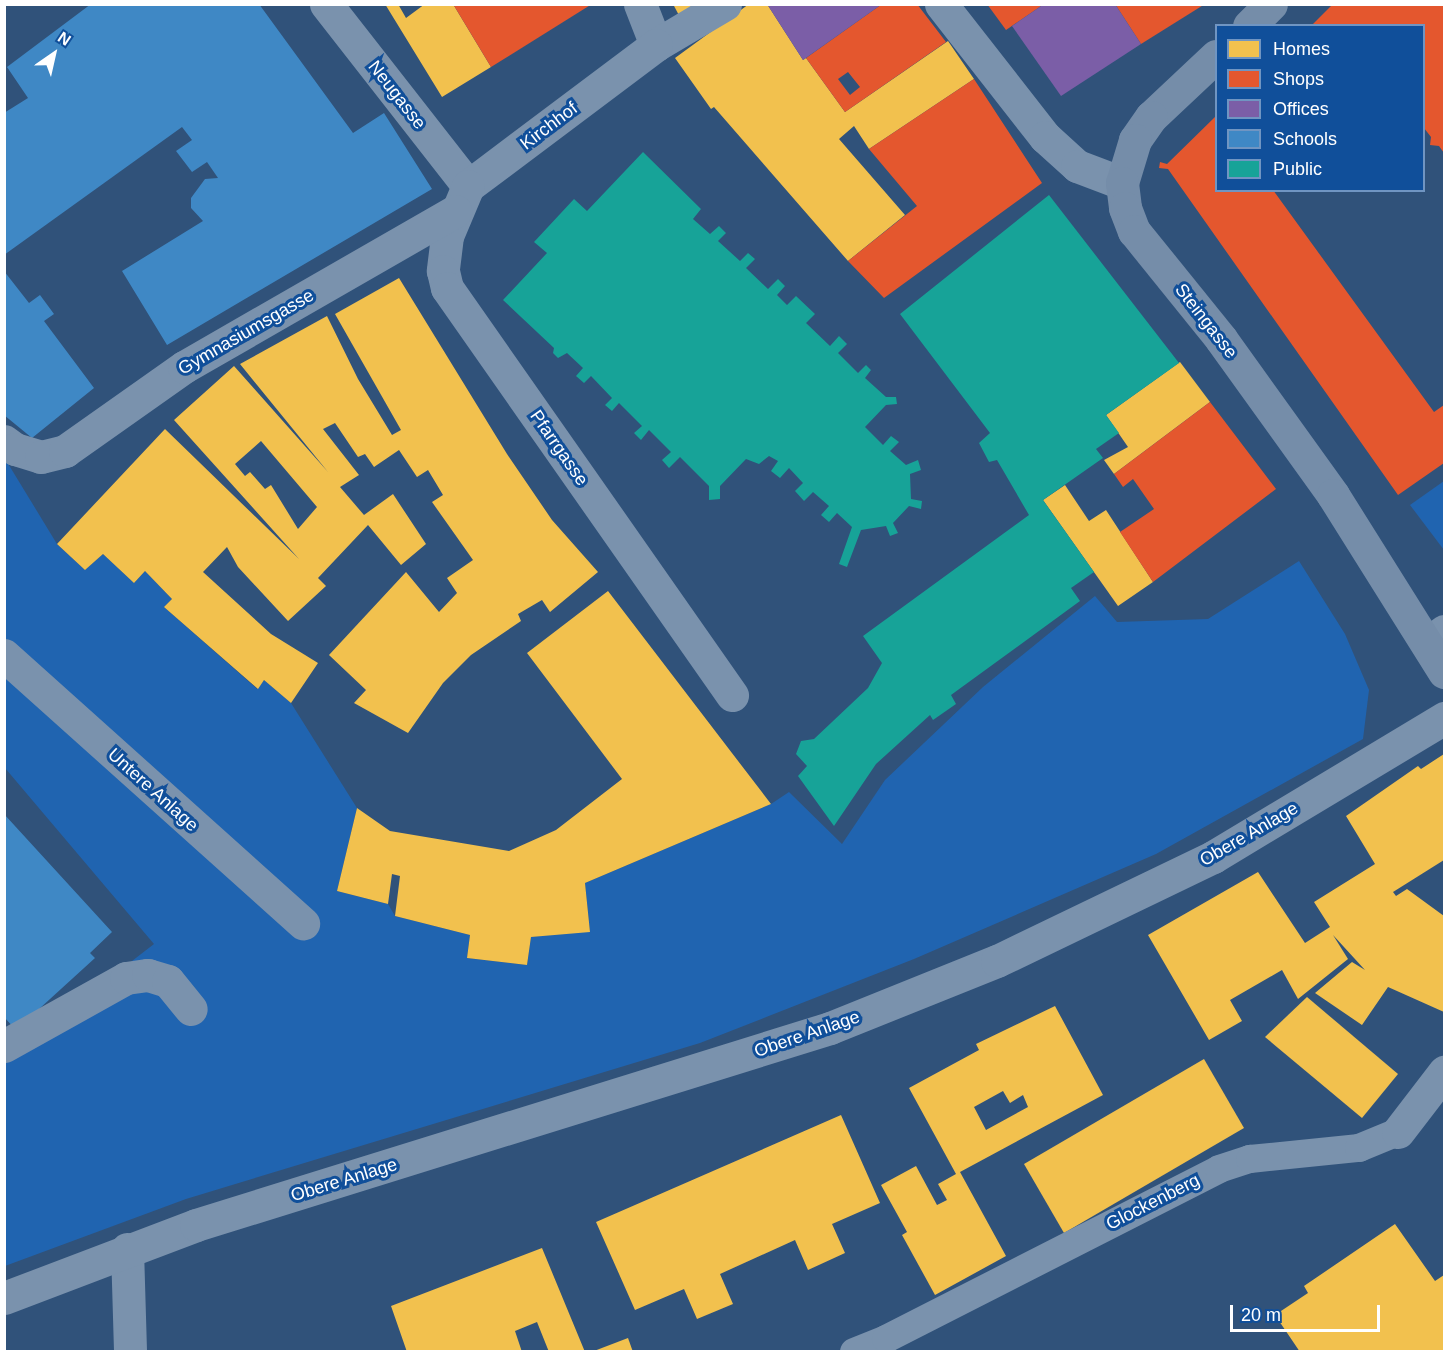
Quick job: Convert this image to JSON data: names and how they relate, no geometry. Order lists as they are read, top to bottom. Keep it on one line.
{"streets":{"street":["Neugasse","Kirchhof","Steingasse","Gymnasiumsgasse","Pfarrgasse","Untere Anlage","Obere Anlage","Glockenberg"]},"crossings":[["Neugasse","Kirchhof"],["Neugasse","Gymnasiumsgasse"],["Neugasse","Pfarrgasse"],["Kirchhof","Gymnasiumsgasse"],["Kirchhof","Pfarrgasse"],["Gymnasiumsgasse","Pfarrgasse"]],"legend":["Homes","Shops","Offices","Schools","Public"],"scale_bar":"20 m","north":"top right"}
